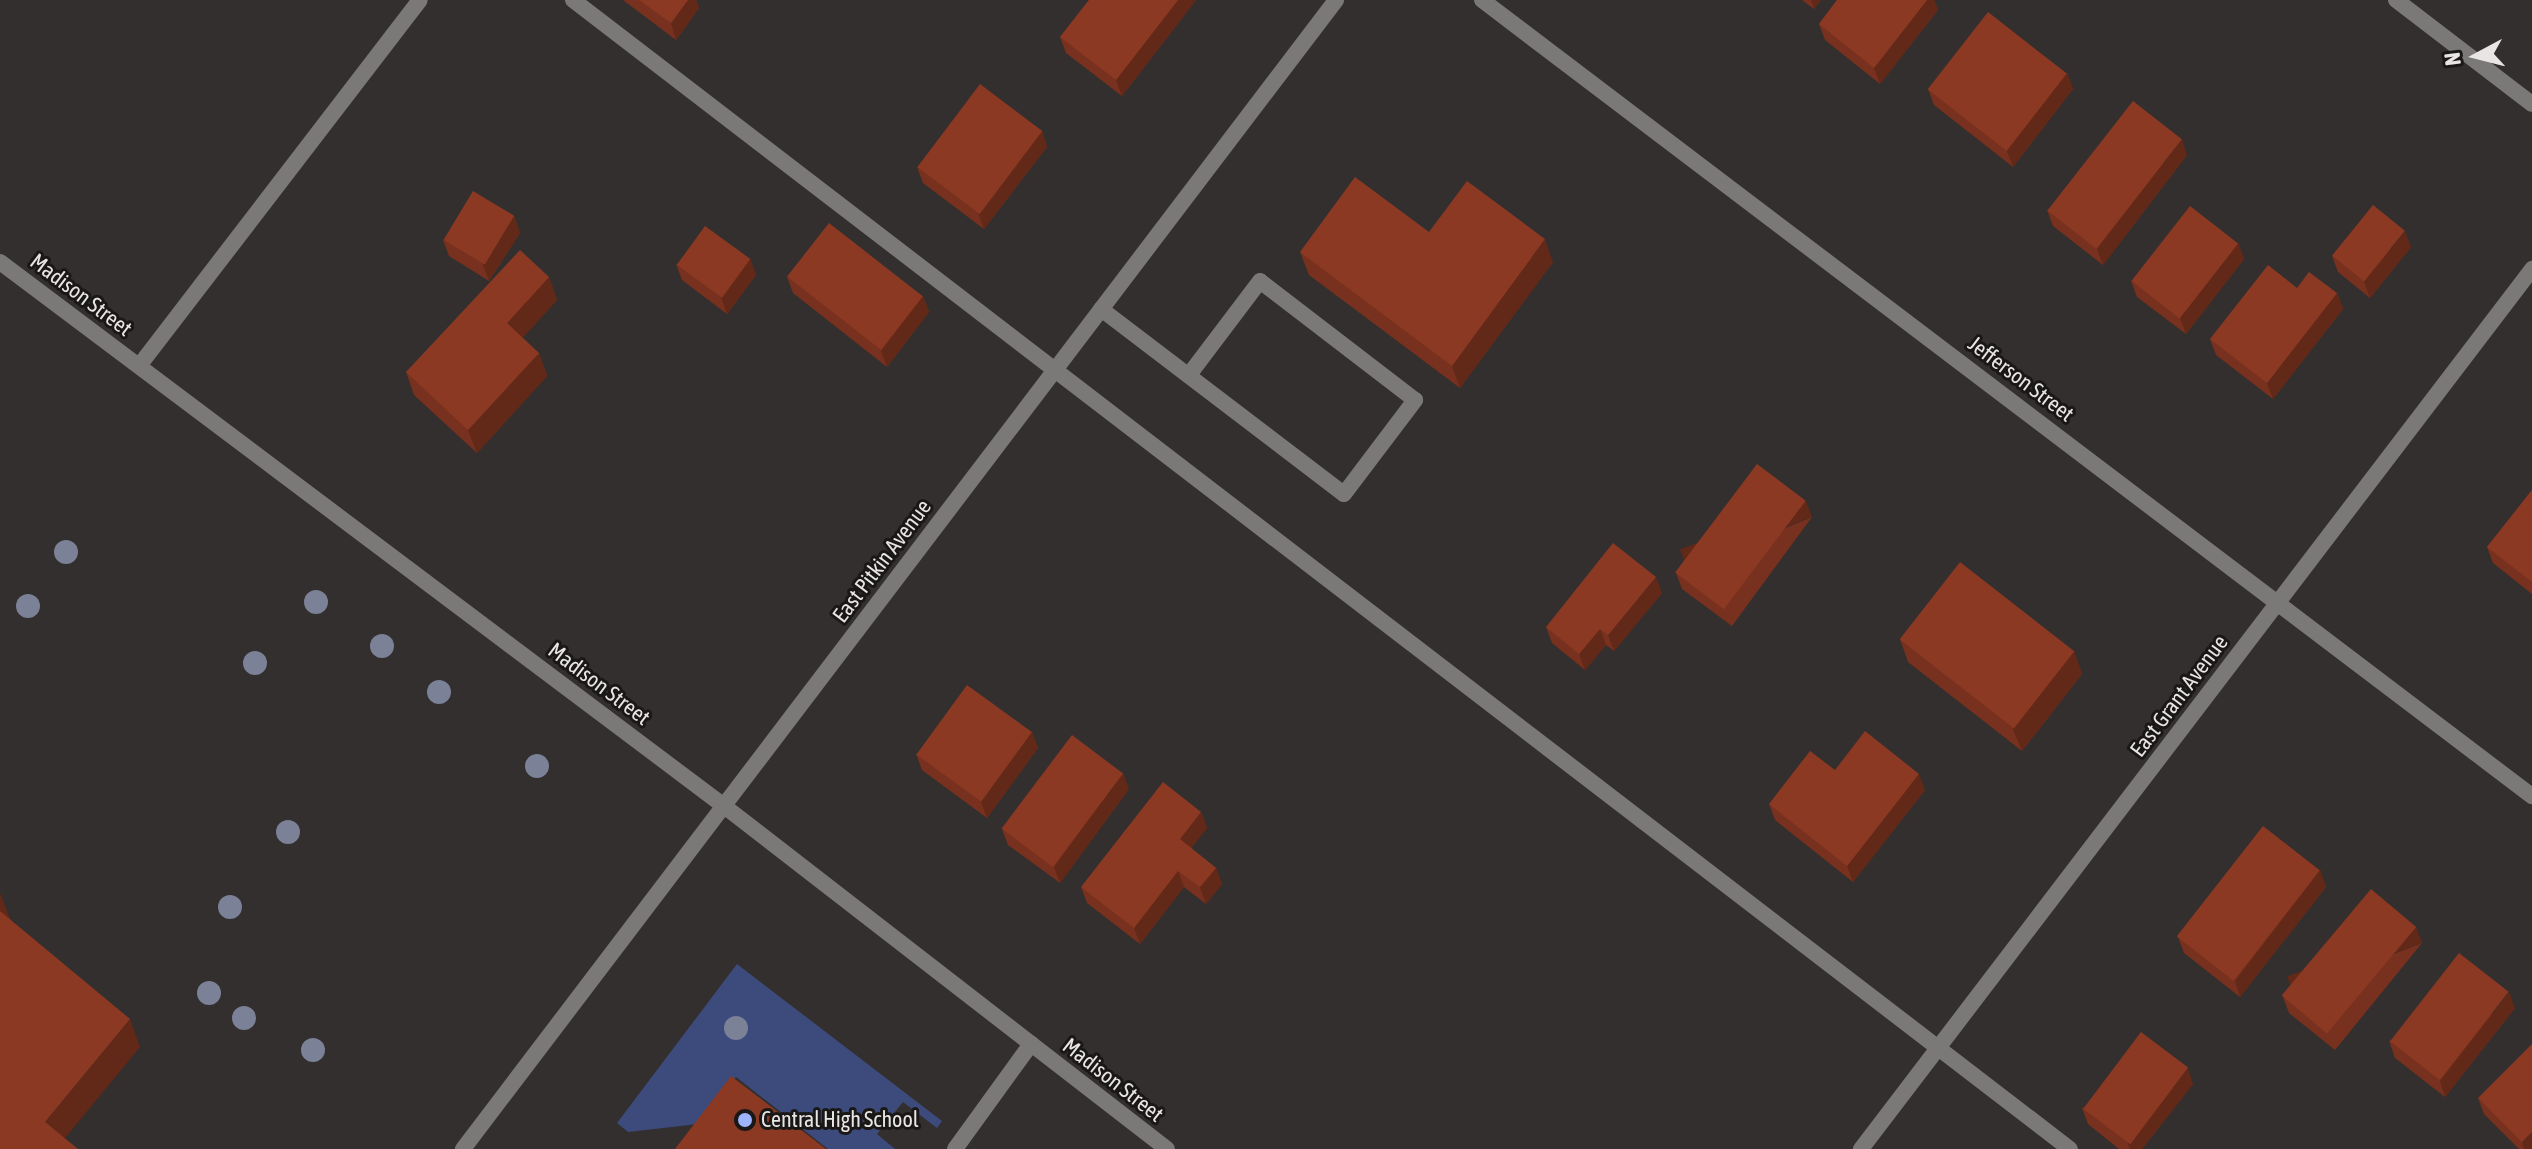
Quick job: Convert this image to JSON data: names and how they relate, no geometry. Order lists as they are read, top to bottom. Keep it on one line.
{"streets":{"street":["Madison Street","Jefferson Street","East Pitkin Avenue","East Grant Avenue"]},"crossings":[["Madison Street","East Pitkin Avenue"],["Jefferson Street","East Grant Avenue"]],"places":["Central High School"],"north":"left"}
